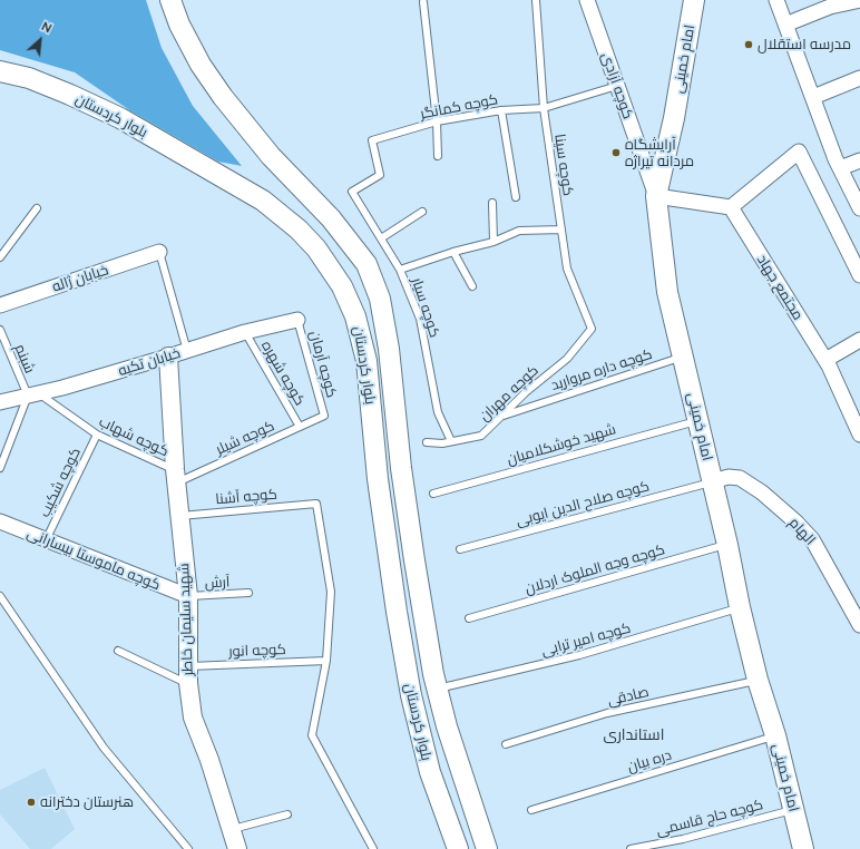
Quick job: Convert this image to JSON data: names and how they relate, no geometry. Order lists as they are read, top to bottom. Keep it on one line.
{"streets":{"main road":["امام خمینی","بلوار کردستان"],"street":["کوچه آزادی","خیابان ژاله","مجتمع جهاد","خیابان تکیه","الهام","کوچه ماموستا بیسارانی","شهید سلیمان خاطر"],"lane":["کوچه کمانگر","کوچه سینا","کوچه سیار","شبنم","کوچه آرمان","کوچه داره مروارید","کوچه شهره","کوچه مهران","کوچه شهاب","کوچه شیلر","شهید خوشکلامیان","کوچه شکیب","کوچه آشنا","کوچه صلاح الدین ایوبی","کوچه وجه الملوک اردلان","آرش","کوچه امیر ترابی","کوچه انور","صادقی","دره بیان","کوچه حاج قاسمی"]},"crossings":[["امام خمینی","کوچه آزادی"],["امام خمینی","کوچه داره مروارید"],["امام خمینی","شهید خوشکلامیان"],["امام خمینی","کوچه صلاح الدین ایوبی"],["امام خمینی","الهام"],["امام خمینی","کوچه وجه الملوک اردلان"],["امام خمینی","کوچه امیر ترابی"],["امام خمینی","صادقی"],["امام خمینی","دره بیان"],["امام خمینی","کوچه حاج قاسمی"],["کوچه آزادی","کوچه کمانگر"],["کوچه کمانگر","کوچه سینا"],["کوچه کمانگر","کوچه سیار"],["بلوار کردستان","کوچه امیر ترابی"],["کوچه سینا","کوچه مهران"],["کوچه سیار","کوچه مهران"],["شبنم","خیابان تکیه"],["شبنم","کوچه شهاب"],["خیابان تکیه","کوچه آرمان"],["خیابان تکیه","کوچه شهره"],["خیابان تکیه","کوچه شهاب"],["خیابان تکیه","شهید سلیمان خاطر"],["کوچه آرمان","کوچه شیلر"],["کوچه داره مروارید","کوچه مهران"],["کوچه شهره","کوچه شیلر"],["کوچه شهاب","کوچه شیلر"],["کوچه شهاب","کوچه شکیب"],["کوچه شهاب","شهید سلیمان خاطر"],["کوچه شیلر","شهید سلیمان خاطر"],["کوچه شکیب","کوچه ماموستا بیسارانی"],["کوچه آشنا","شهید سلیمان خاطر"],["کوچه آشنا","کوچه انور"],["کوچه صلاح الدین ایوبی","الهام"],["کوچه ماموستا بیسارانی","آرش"],["کوچه ماموستا بیسارانی","شهید سلیمان خاطر"],["آرش","شهید سلیمان خاطر"],["شهید سلیمان خاطر","کوچه انور"]],"districts":["استانداری"],"places":["مدرسه استقلال","آرایشگاه مردانه تیراژه","هنرستان دخترانه"],"north":"top right"}
